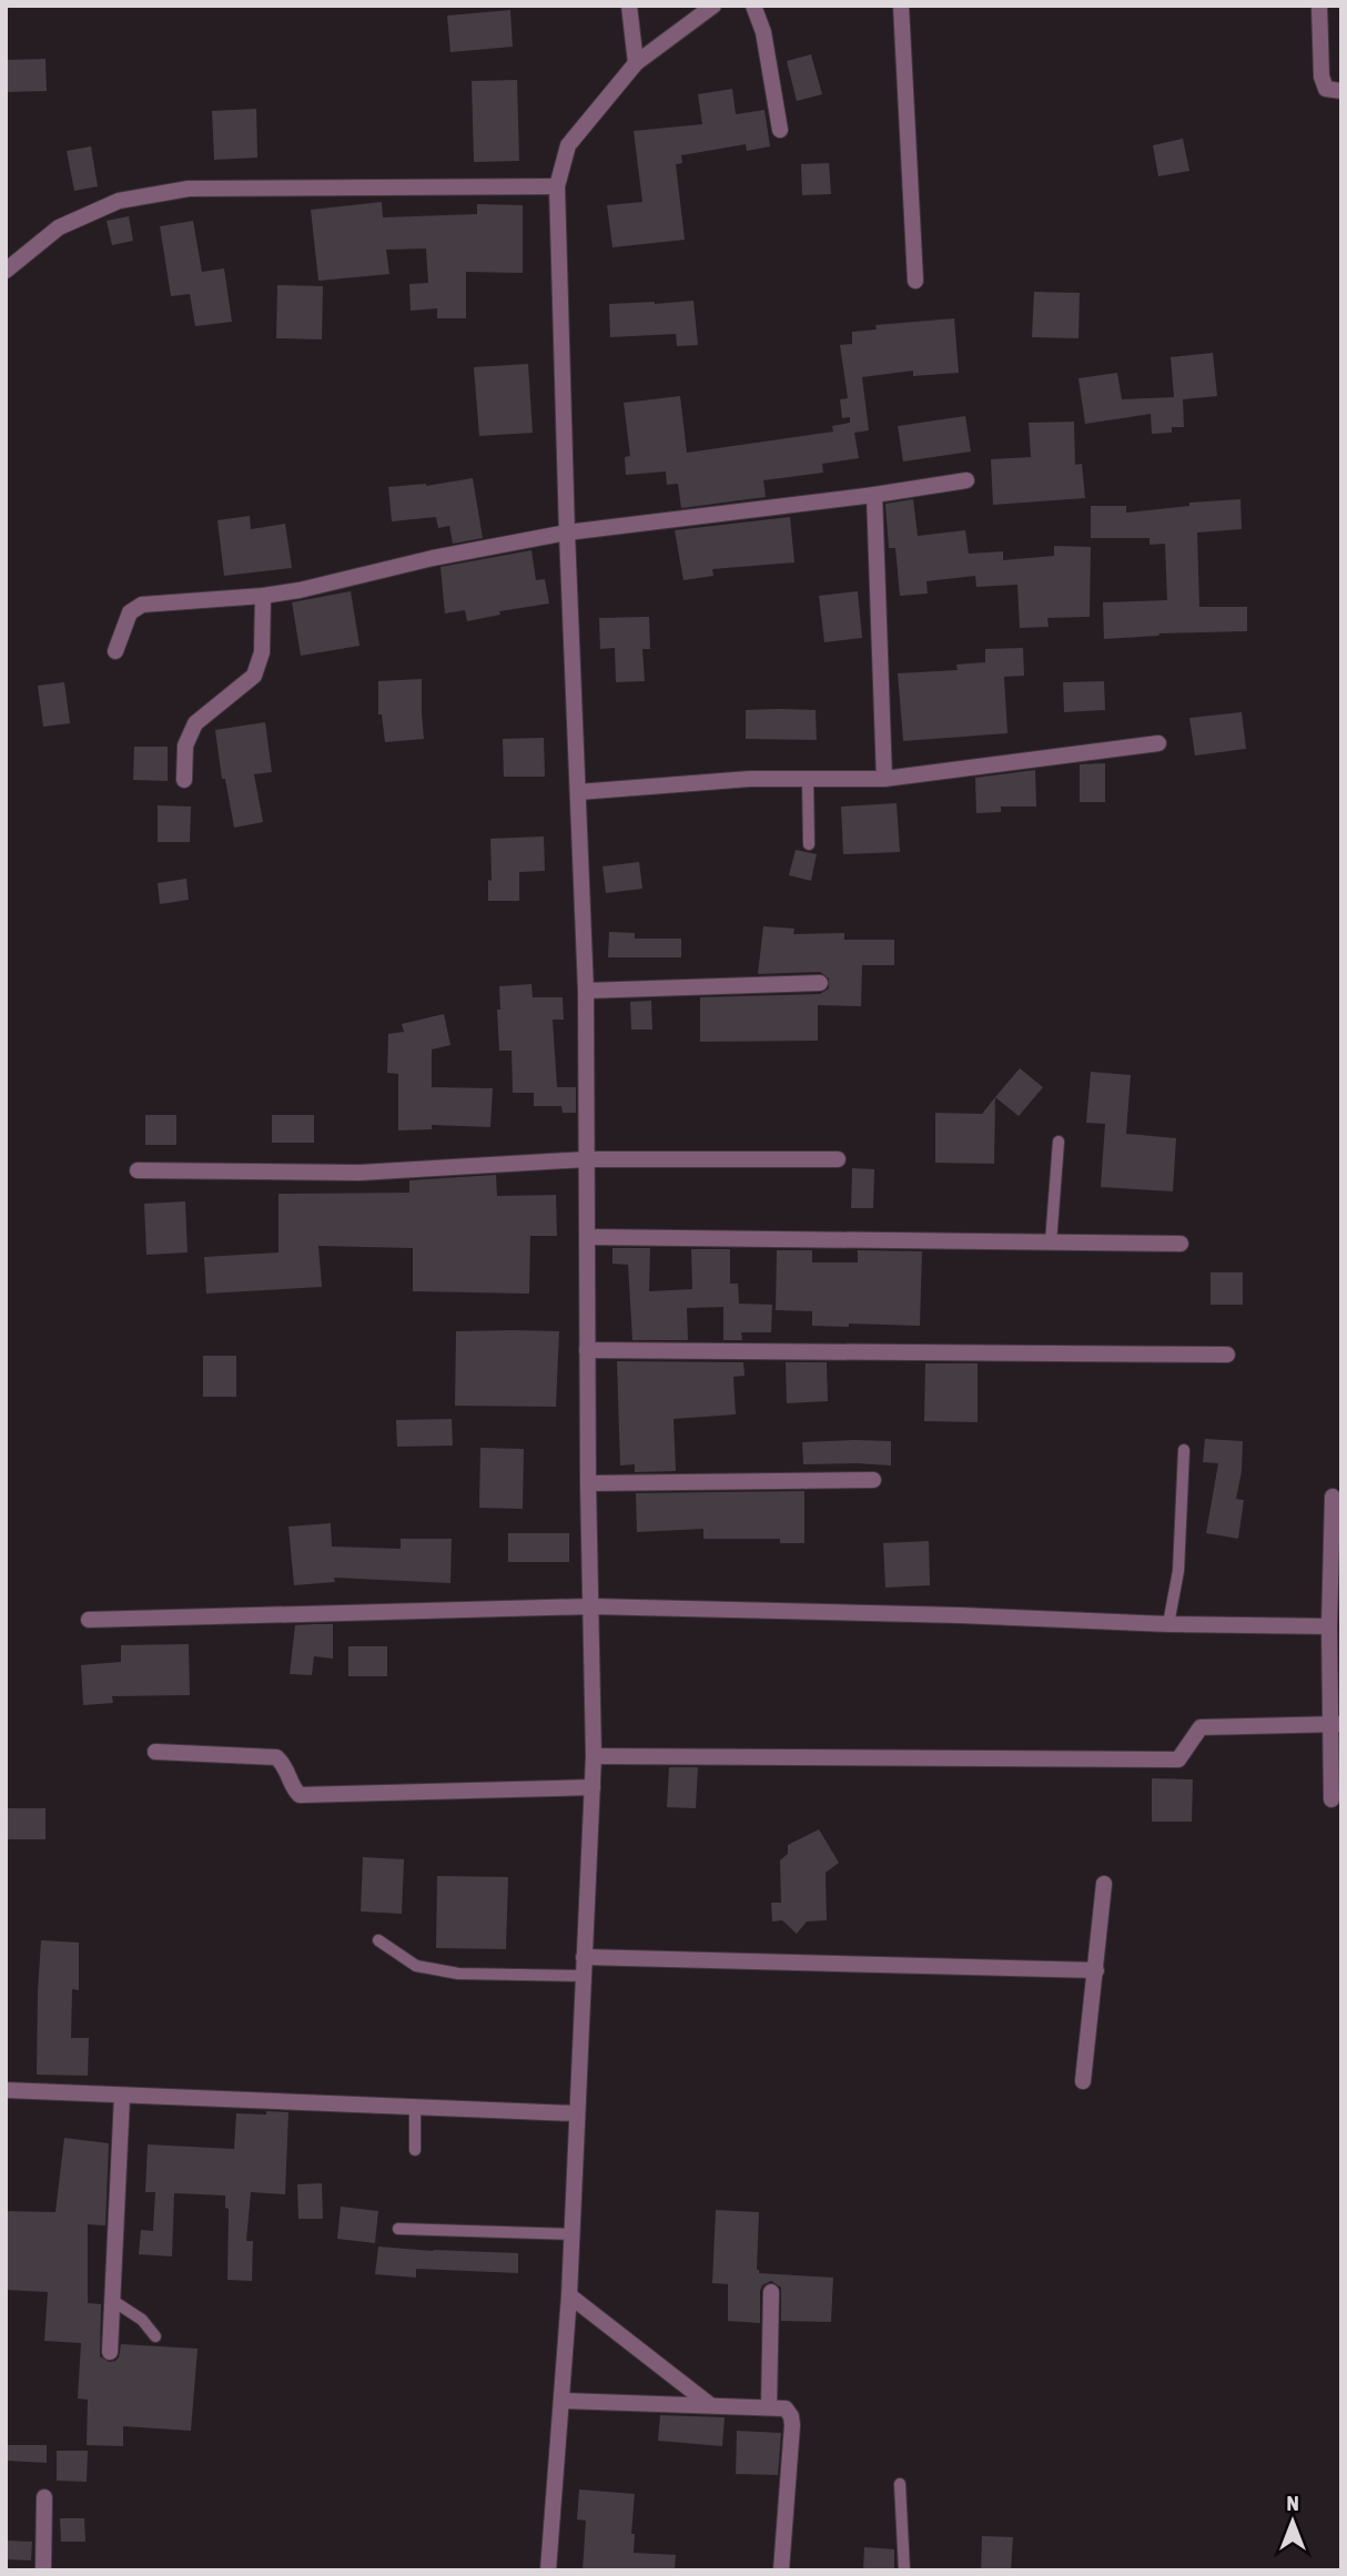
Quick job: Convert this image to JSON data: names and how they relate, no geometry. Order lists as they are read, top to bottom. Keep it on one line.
{"north":"top"}
